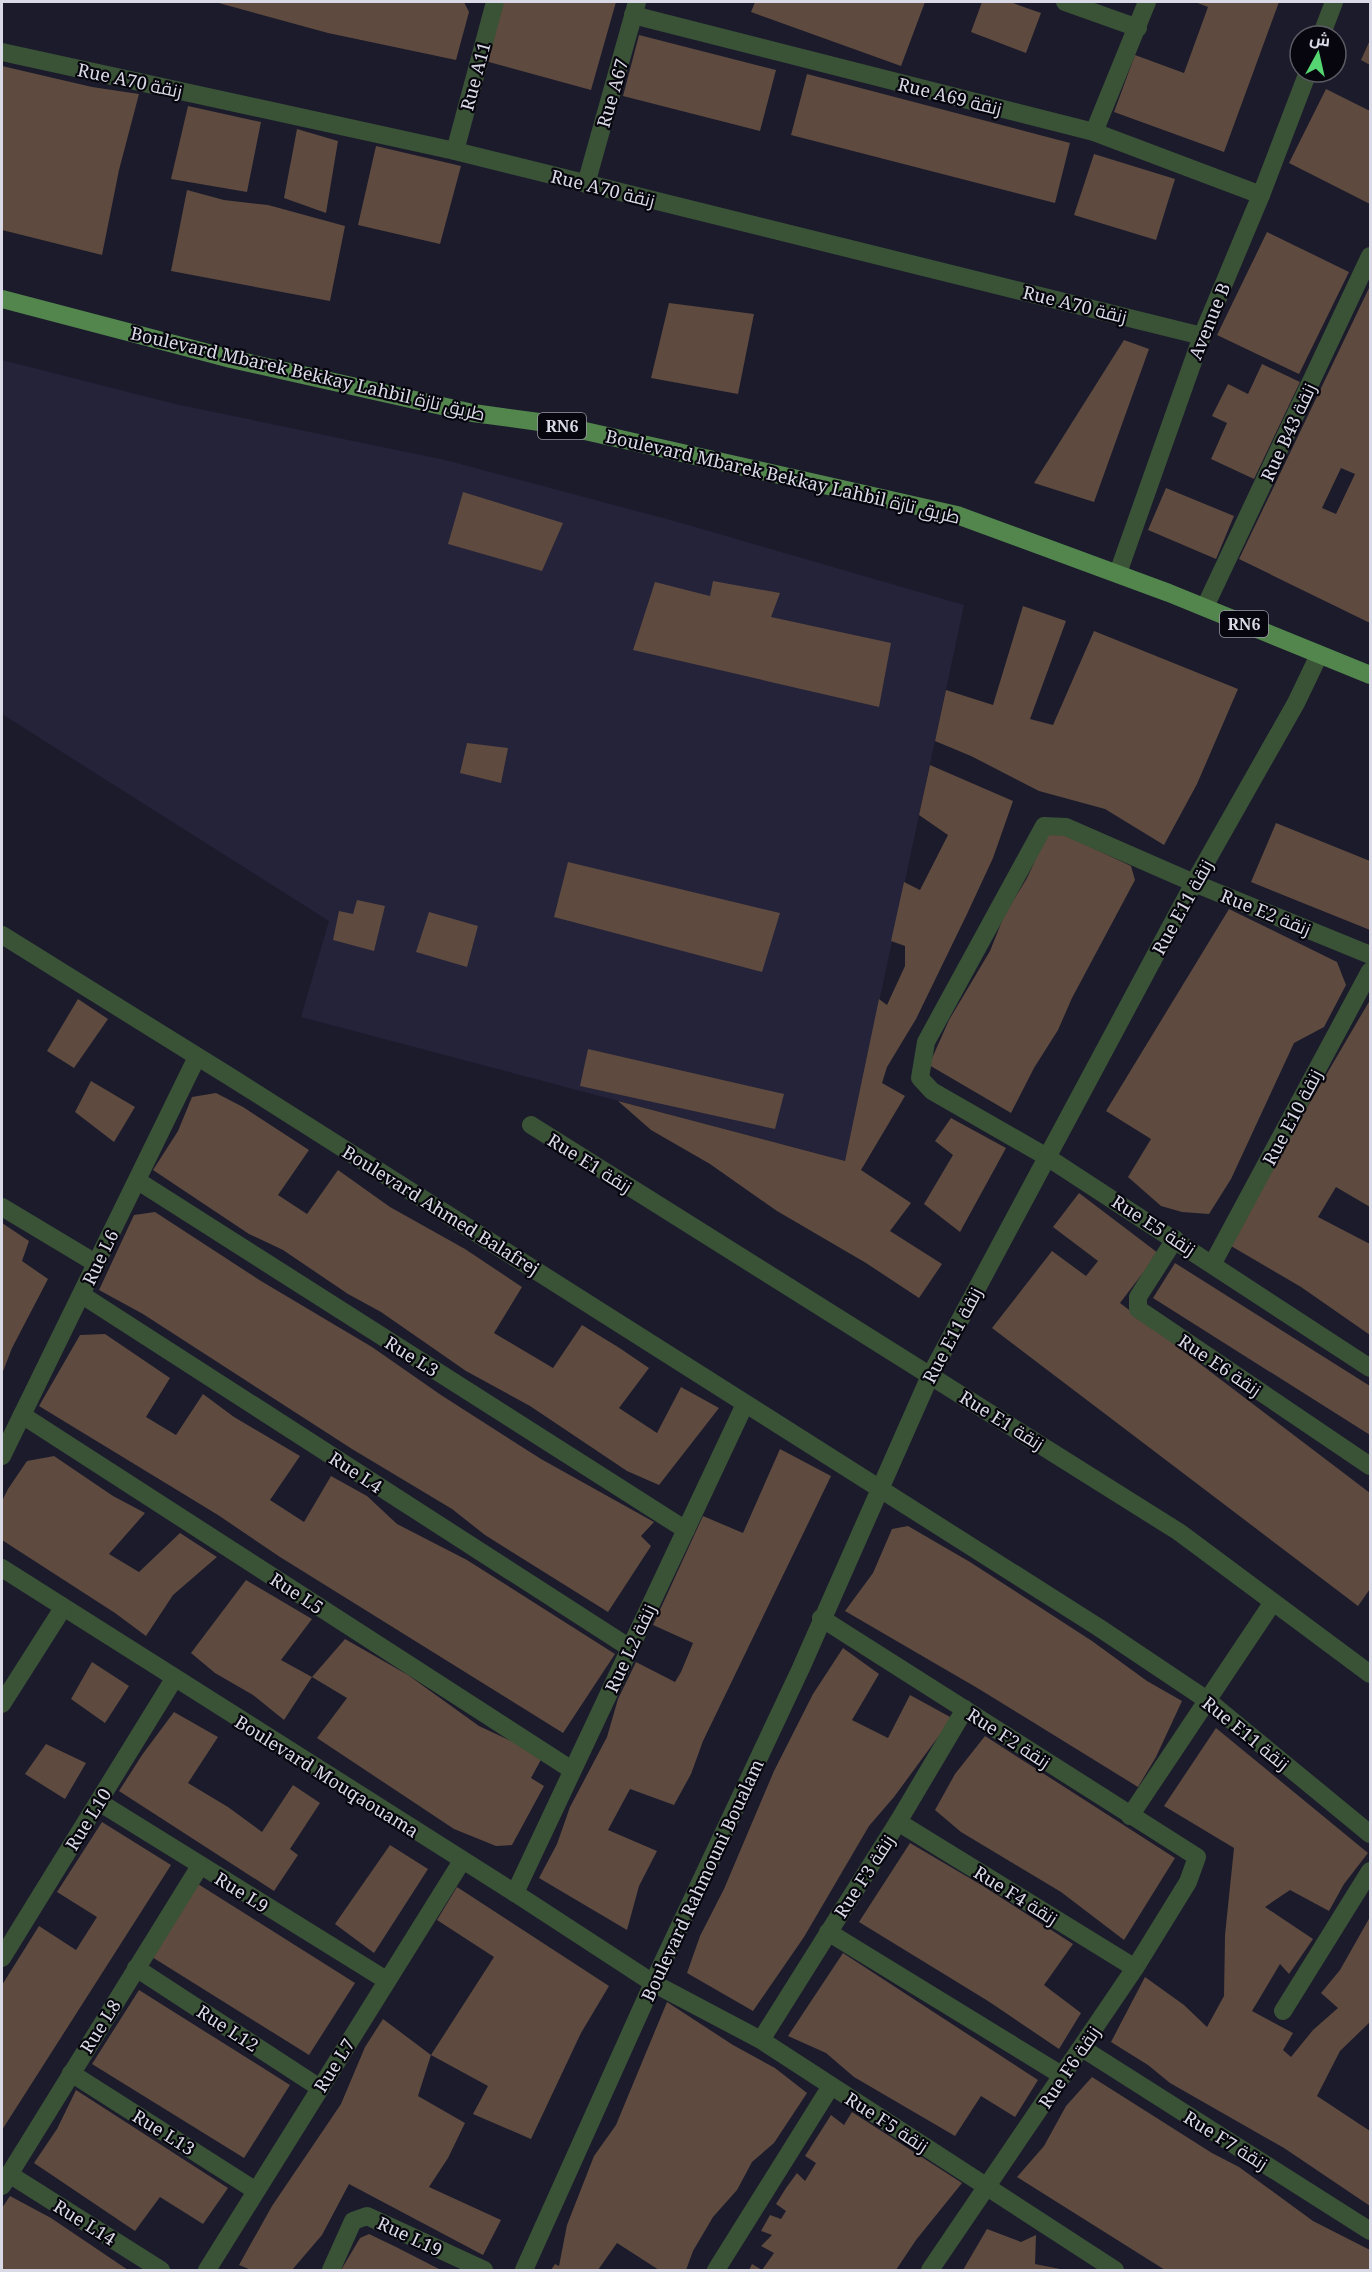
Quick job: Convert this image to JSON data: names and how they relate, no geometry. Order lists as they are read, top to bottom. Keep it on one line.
{"streets":{"main road":["Boulevard Mbarek Bekkay Lahbil طريق تازة","RN6"],"street":["Rue A11","Rue A70 زنقة","Rue A67","Rue A69 زنقة","Avenue B","Rue B43 زنقة","Rue E11 زنقة","Rue E2 زنقة","Rue E10 زنقة","Rue E1 زنقة","Boulevard Ahmed Balafrej","Rue E5 زنقة","Rue L6","Rue L3","Rue E6 زنقة","Rue L4","Rue L5","Rue L2 زنقة","Rue F2 زنقة","Boulevard Mouqaouama","Rue L10","Rue F3 زنقة","Boulevard Rahmouni Boualam","Rue L9","Rue F4 زنقة","Rue L8","Rue L12","Rue L7","Rue F6 زنقة","Rue F5 زنقة","Rue L13","Rue F7 زنقة","Rue L14","Rue L19"]},"crossings":[["Rue A11","Rue A70 زنقة"],["Rue A70 زنقة","Rue A67"],["Rue A70 زنقة","Avenue B"],["Rue A67","Rue A69 زنقة"],["Rue A69 زنقة","Avenue B"],["Avenue B","Boulevard Mbarek Bekkay Lahbil طريق تازة"],["Boulevard Mbarek Bekkay Lahbil طريق تازة","Rue B43 زنقة"],["Boulevard Mbarek Bekkay Lahbil طريق تازة","Rue E11 زنقة"],["Rue E11 زنقة","Rue E2 زنقة"],["Rue E11 زنقة","Rue E1 زنقة"],["Rue E11 زنقة","Boulevard Ahmed Balafrej"],["Rue E11 زنقة","Rue E5 زنقة"],["Rue E11 زنقة","Boulevard Rahmouni Boualam"],["Rue E2 زنقة","Rue E5 زنقة"],["Rue E10 زنقة","Rue E5 زنقة"],["Boulevard Ahmed Balafrej","Rue L6"],["Boulevard Ahmed Balafrej","Rue L2 زنقة"],["Boulevard Ahmed Balafrej","Boulevard Rahmouni Boualam"],["Rue E5 زنقة","Rue E6 زنقة"],["Rue L6","Rue L3"],["Rue L6","Rue L4"],["Rue L6","Rue L5"],["Rue L3","Rue L2 زنقة"],["Rue L4","Rue L2 زنقة"],["Rue L5","Rue L2 زنقة"],["Rue L2 زنقة","Boulevard Mouqaouama"],["Rue F2 زنقة","Rue F3 زنقة"],["Rue F2 زنقة","Boulevard Rahmouni Boualam"],["Rue F2 زنقة","Rue F6 زنقة"],["Boulevard Mouqaouama","Rue L10"],["Boulevard Mouqaouama","Boulevard Rahmouni Boualam"],["Boulevard Mouqaouama","Rue L7"],["Boulevard Mouqaouama","Rue F5 زنقة"],["Rue L10","Rue L9"],["Rue F3 زنقة","Rue F4 زنقة"],["Rue F3 زنقة","Rue F5 زنقة"],["Boulevard Rahmouni Boualam","Rue F5 زنقة"],["Rue L9","Rue L8"],["Rue L9","Rue L7"],["Rue F4 زنقة","Rue F6 زنقة"],["Rue L8","Rue L12"],["Rue L8","Rue L13"],["Rue L8","Rue L14"],["Rue L12","Rue L7"],["Rue L7","Rue L13"],["Rue F6 زنقة","Rue F5 زنقة"],["Rue F6 زنقة","Rue F7 زنقة"]],"north":"top"}
